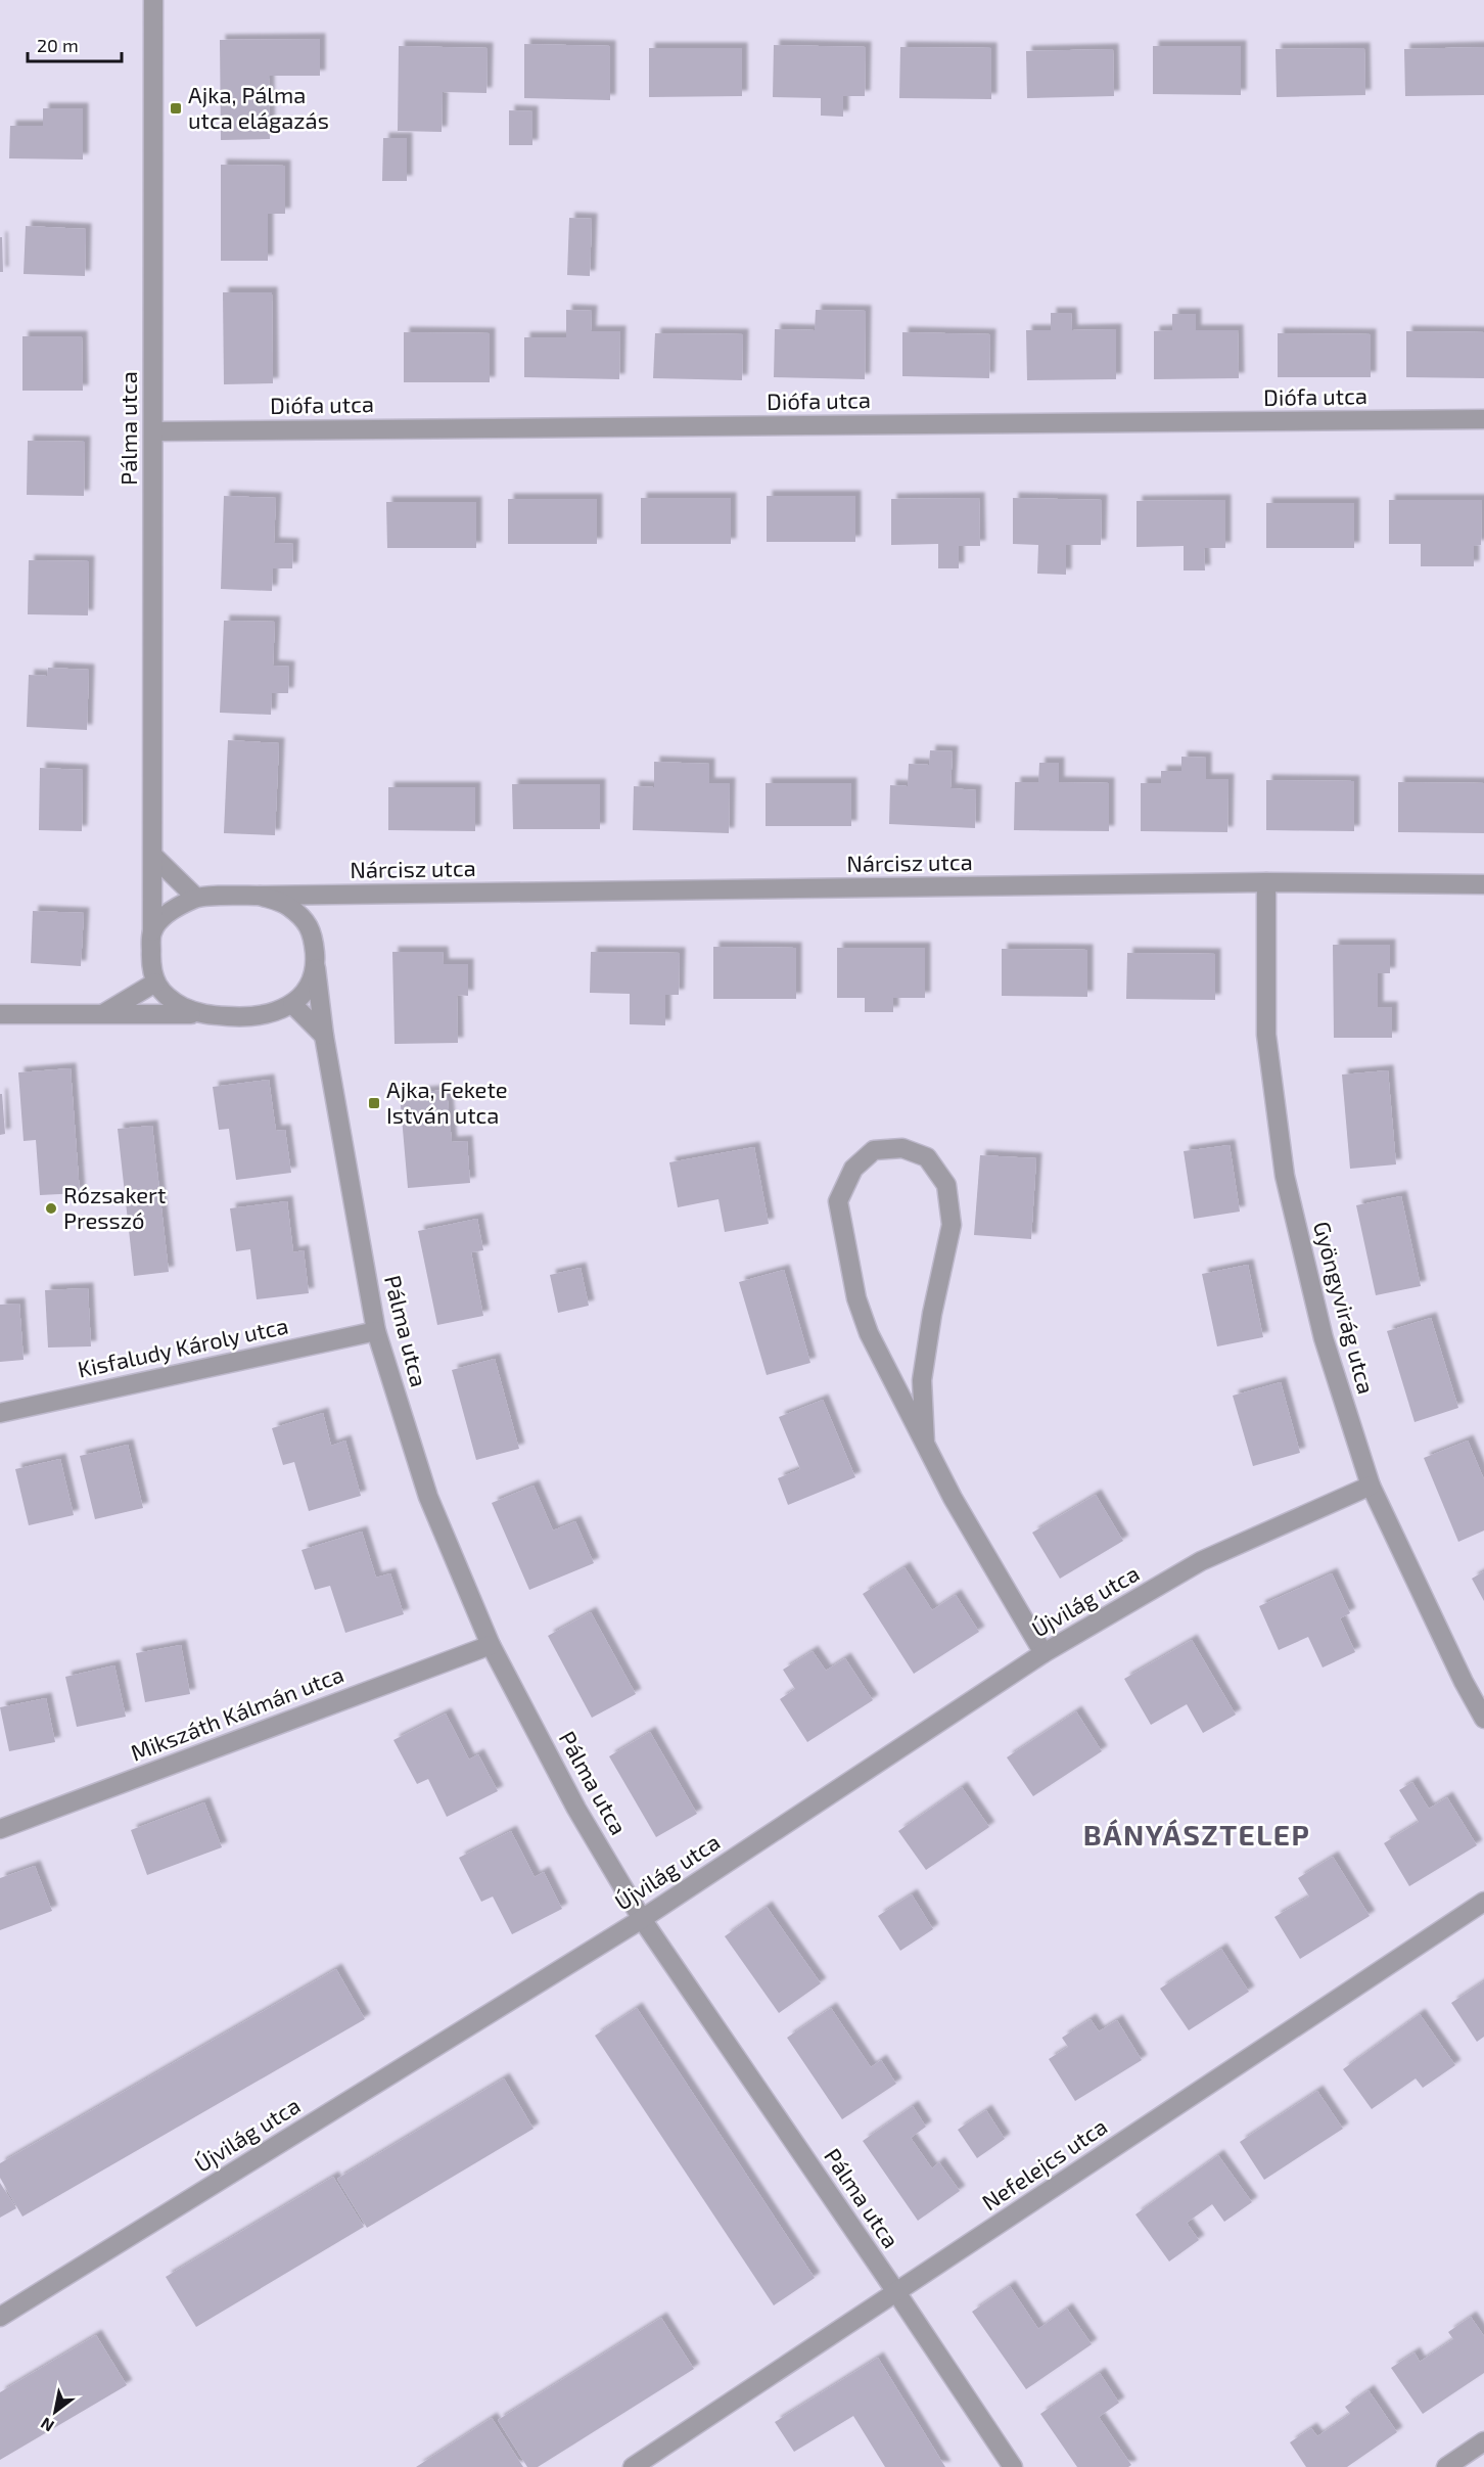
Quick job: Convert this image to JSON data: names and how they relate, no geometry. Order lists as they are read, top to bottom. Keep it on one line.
{"streets":{"street":["Diófa utca","Pálma utca","Nárcisz utca","Gyöngyvirág utca","Kisfaludy Károly utca","Újvilág utca","Mikszáth Kálmán utca","Nefelejcs utca"]},"crossings":[["Diófa utca","Pálma utca"],["Pálma utca","Nárcisz utca"],["Pálma utca","Kisfaludy Károly utca"],["Pálma utca","Újvilág utca"],["Pálma utca","Mikszáth Kálmán utca"],["Pálma utca","Nefelejcs utca"],["Nárcisz utca","Gyöngyvirág utca"],["Gyöngyvirág utca","Újvilág utca"]],"districts":["BÁNYÁSZTELEP"],"places":{"transit":["Ajka, Pálma utca elágazás","Ajka, Fekete István utca"],"other":["Rózsakert Presszó"]},"scale_bar":"20 m","north":"bottom left"}
